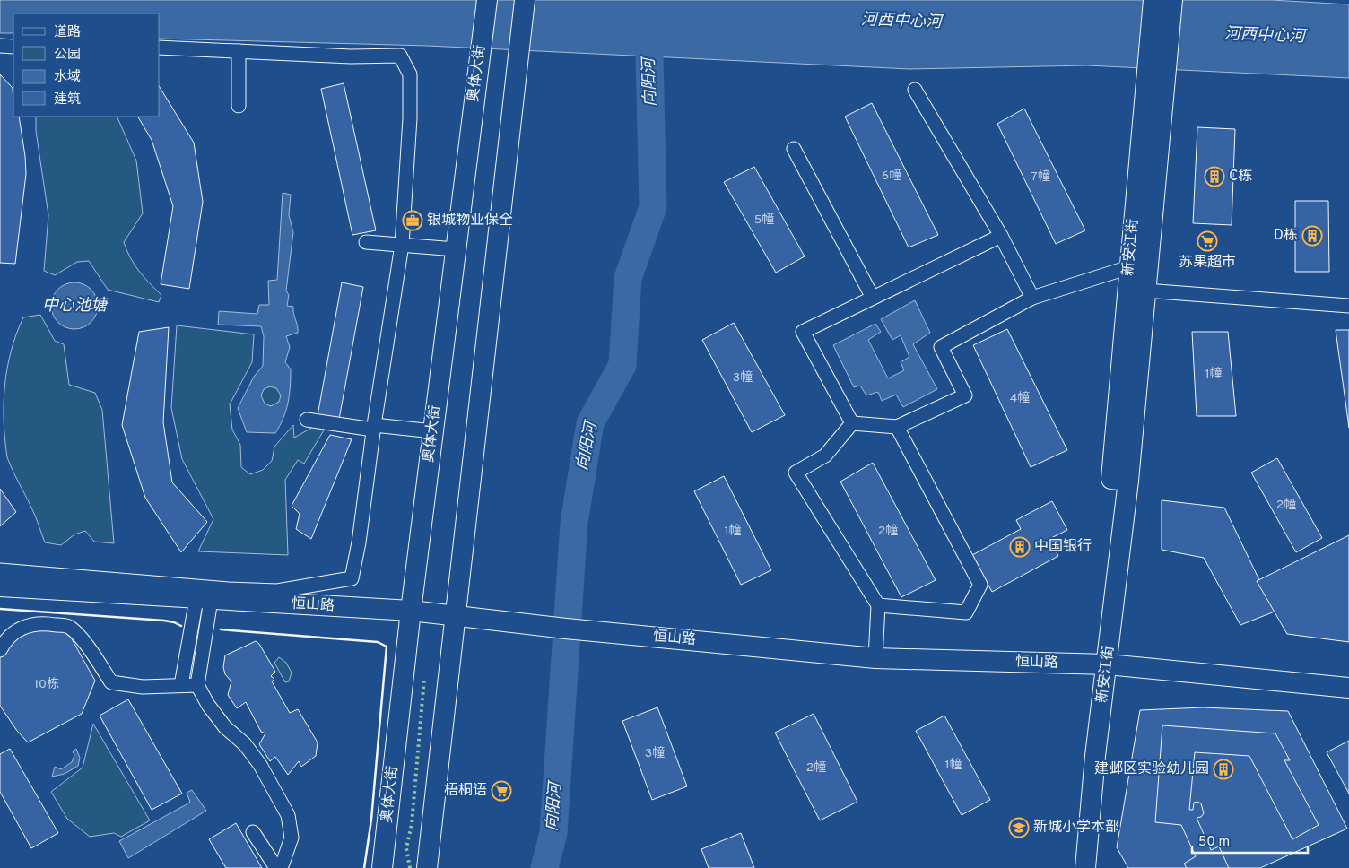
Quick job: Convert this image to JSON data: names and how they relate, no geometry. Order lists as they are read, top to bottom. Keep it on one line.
{"streets":{"street":["奥体大街","新安江街","恒山路"]},"crossings":[["奥体大街","恒山路"],["新安江街","恒山路"]],"water":["河西中心河","向阳河","中心池塘"],"places":{"building":["C栋","D栋","中国银行","建邺区实验幼儿园"],"office":["银城物业保全"],"supermarket":["苏果超市","梧桐语"],"school or university":["新城小学本部"]},"house_numbers":["6幢","7幢","5幢","1幢","3幢","4幢","2幢","1幢","2幢","10栋","3幢","1幢","2幢"],"legend":["道路","公园","水域","建筑"],"scale_bar":"50 m"}
